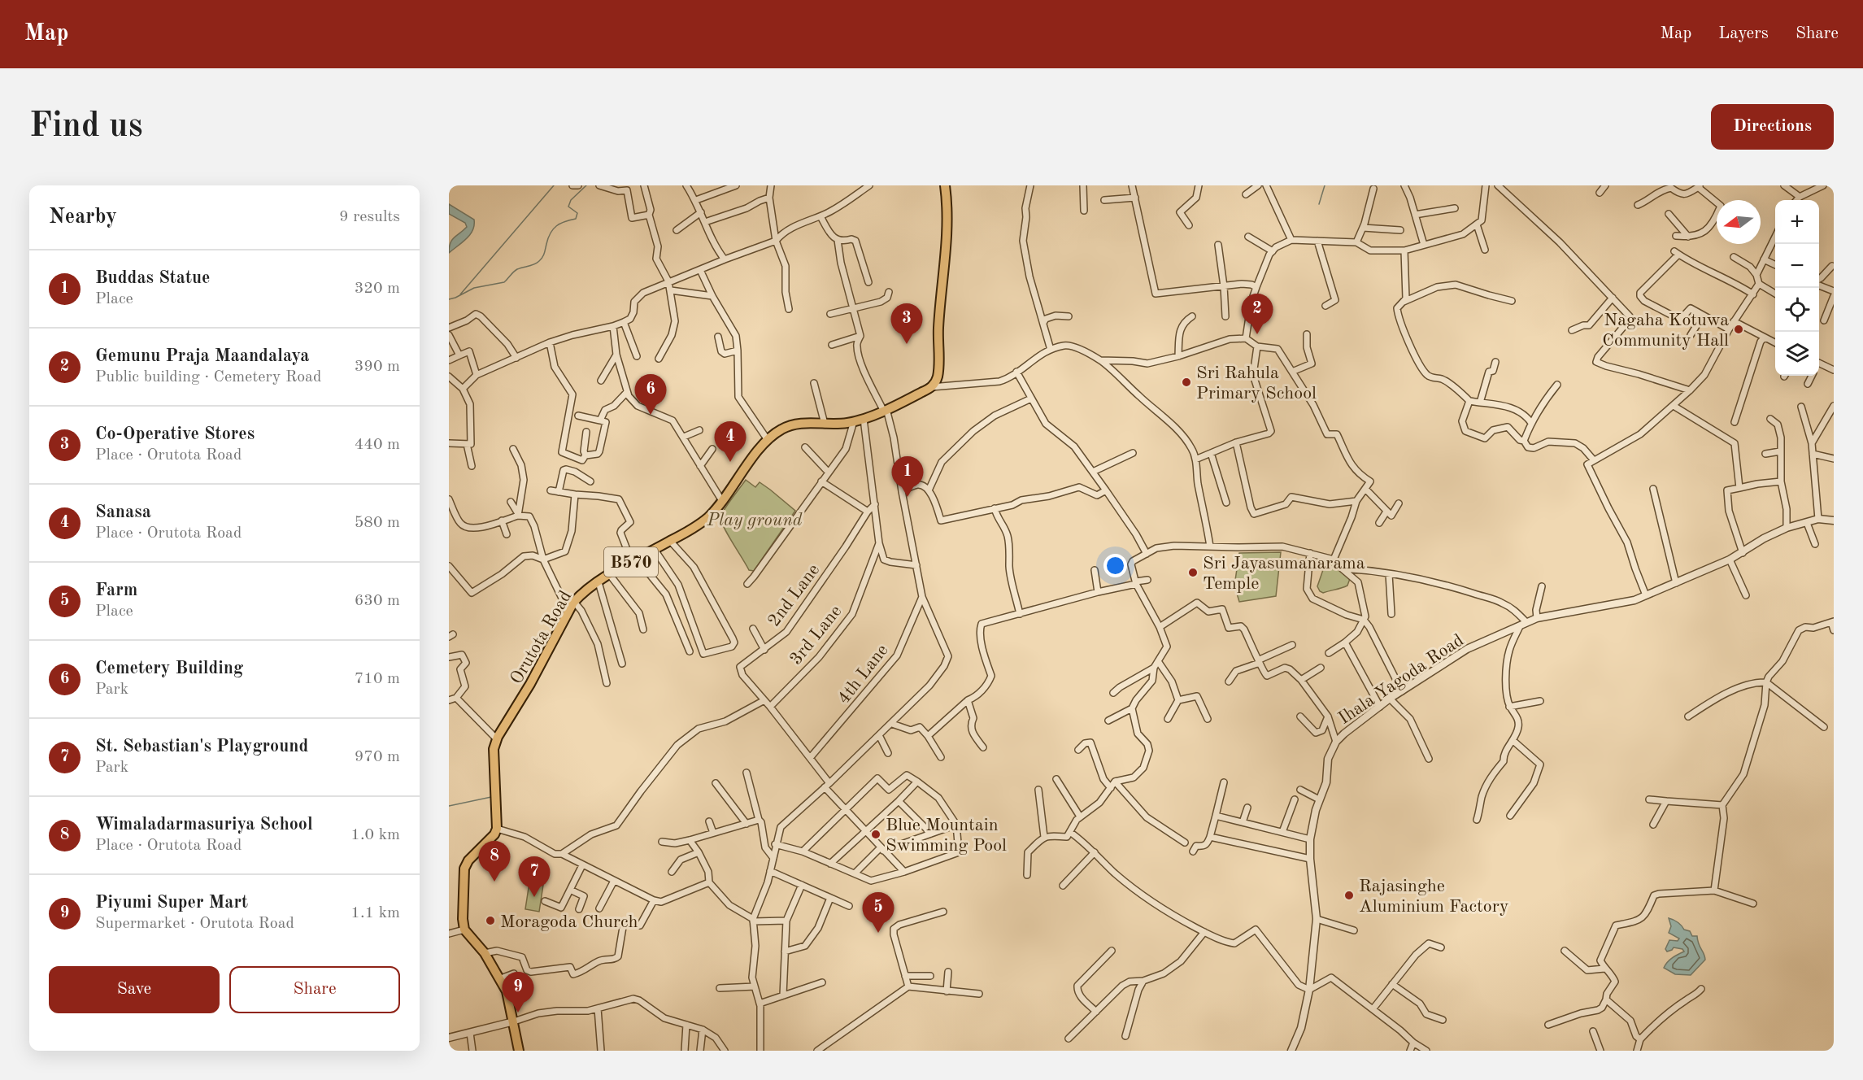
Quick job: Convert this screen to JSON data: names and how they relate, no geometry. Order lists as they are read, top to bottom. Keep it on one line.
{"streets":{"main road":["B570","Orutota Road"],"street":["2nd Lane","3rd Lane","4th Lane","Ihala Yagoda Road"]},"crossings":[["2nd Lane","3rd Lane"],["2nd Lane","4th Lane"]],"parks":["Play ground"],"places":["Nagaha Kotuwa Community Hall","Sri Rahula Primary School","Sri Jayasumanarama Temple","Blue Mountain Swimming Pool","Rajasinghe Aluminium Factory","Moragoda Church"],"north":"left","page":{"header":"Map","nav":["Map","Layers","Share"],"buttons":["Directions",["Save","Share"]],"title":"Find us","heading":["Nearby","9 results"],"map_buttons":["+","−"],"list":[{"mark":"1","name":"Buddas Statue","note":"Place","value":"320 m"},{"mark":"2","name":"Gemunu Praja Maandalaya","note":"Public building · Cemetery Road","value":"390 m"},{"mark":"3","name":"Co-Operative Stores","note":"Place · Orutota Road","value":"440 m"},{"mark":"4","name":"Sanasa","note":"Place · Orutota Road","value":"580 m"},{"mark":"5","name":"Farm","note":"Place","value":"630 m"},{"mark":"6","name":"Cemetery Building","note":"Park","value":"710 m"},{"mark":"7","name":"St. Sebastian's Playground","note":"Park","value":"970 m"},{"mark":"8","name":"Wimaladarmasuriya School","note":"Place · Orutota Road","value":"1.0 km"},{"mark":"9","name":"Piyumi Super Mart","note":"Supermarket · Orutota Road","value":"1.1 km"}],"pins":["2","3","6","4","1","8","7","5","9"]}}
